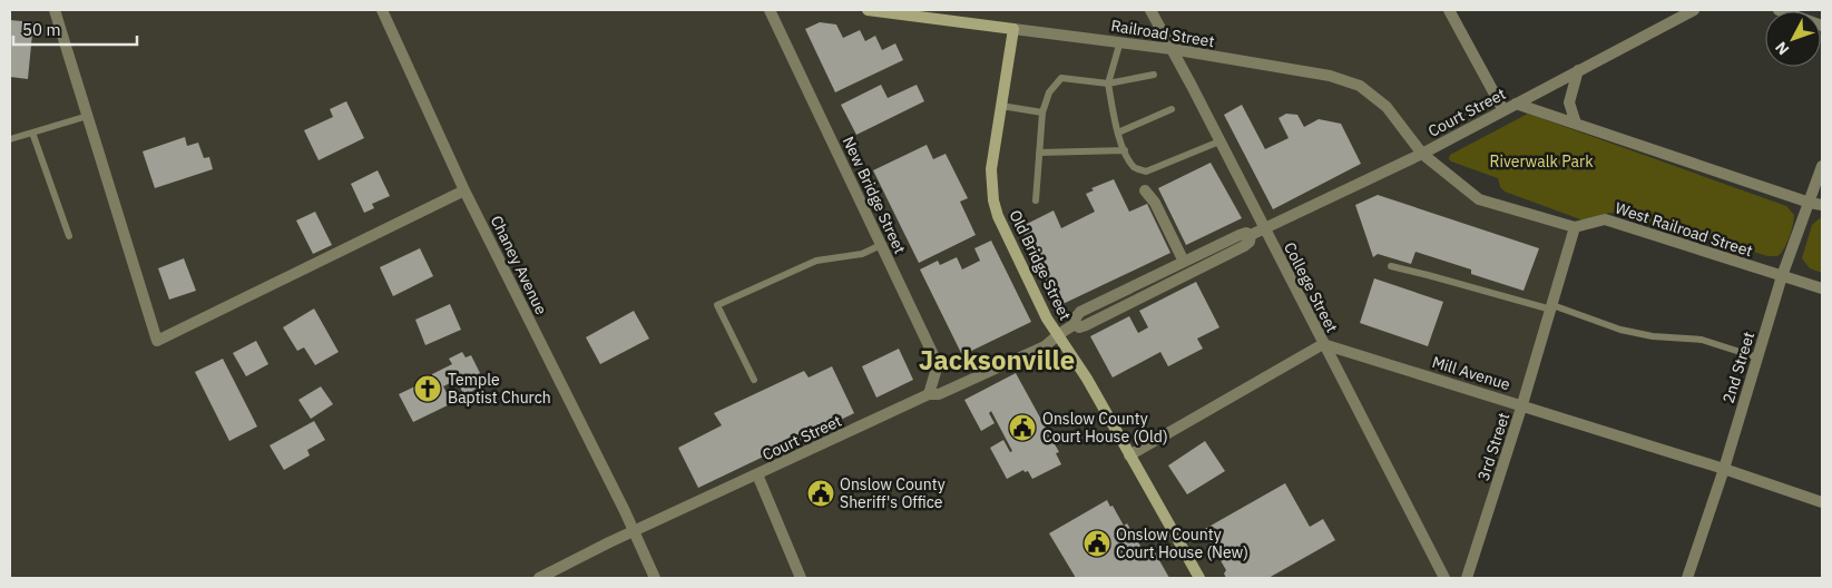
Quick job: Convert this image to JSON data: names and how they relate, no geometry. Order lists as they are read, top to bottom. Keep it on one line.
{"streets":{"main road":["Railroad Street","Old Bridge Street"],"street":["Court Street","New Bridge Street","West Railroad Street","Chaney Avenue","College Street","2nd Street","Mill Avenue","3rd Street"]},"crossings":[["Railroad Street","Court Street"],["Railroad Street","Old Bridge Street"],["Railroad Street","College Street"],["Court Street","New Bridge Street"],["Court Street","Chaney Avenue"],["Court Street","Old Bridge Street"],["Court Street","College Street"],["West Railroad Street","2nd Street"],["West Railroad Street","3rd Street"],["College Street","Mill Avenue"],["2nd Street","Mill Avenue"],["Mill Avenue","3rd Street"]],"districts":["Jacksonville"],"parks":["Riverwalk Park"],"places":{"church":["Temple Baptist Church"],"public building":["Onslow County Court House (Old)","Onslow County Sheriff's Office","Onslow County Court House (New)"]},"scale_bar":"50 m","north":"bottom left"}
